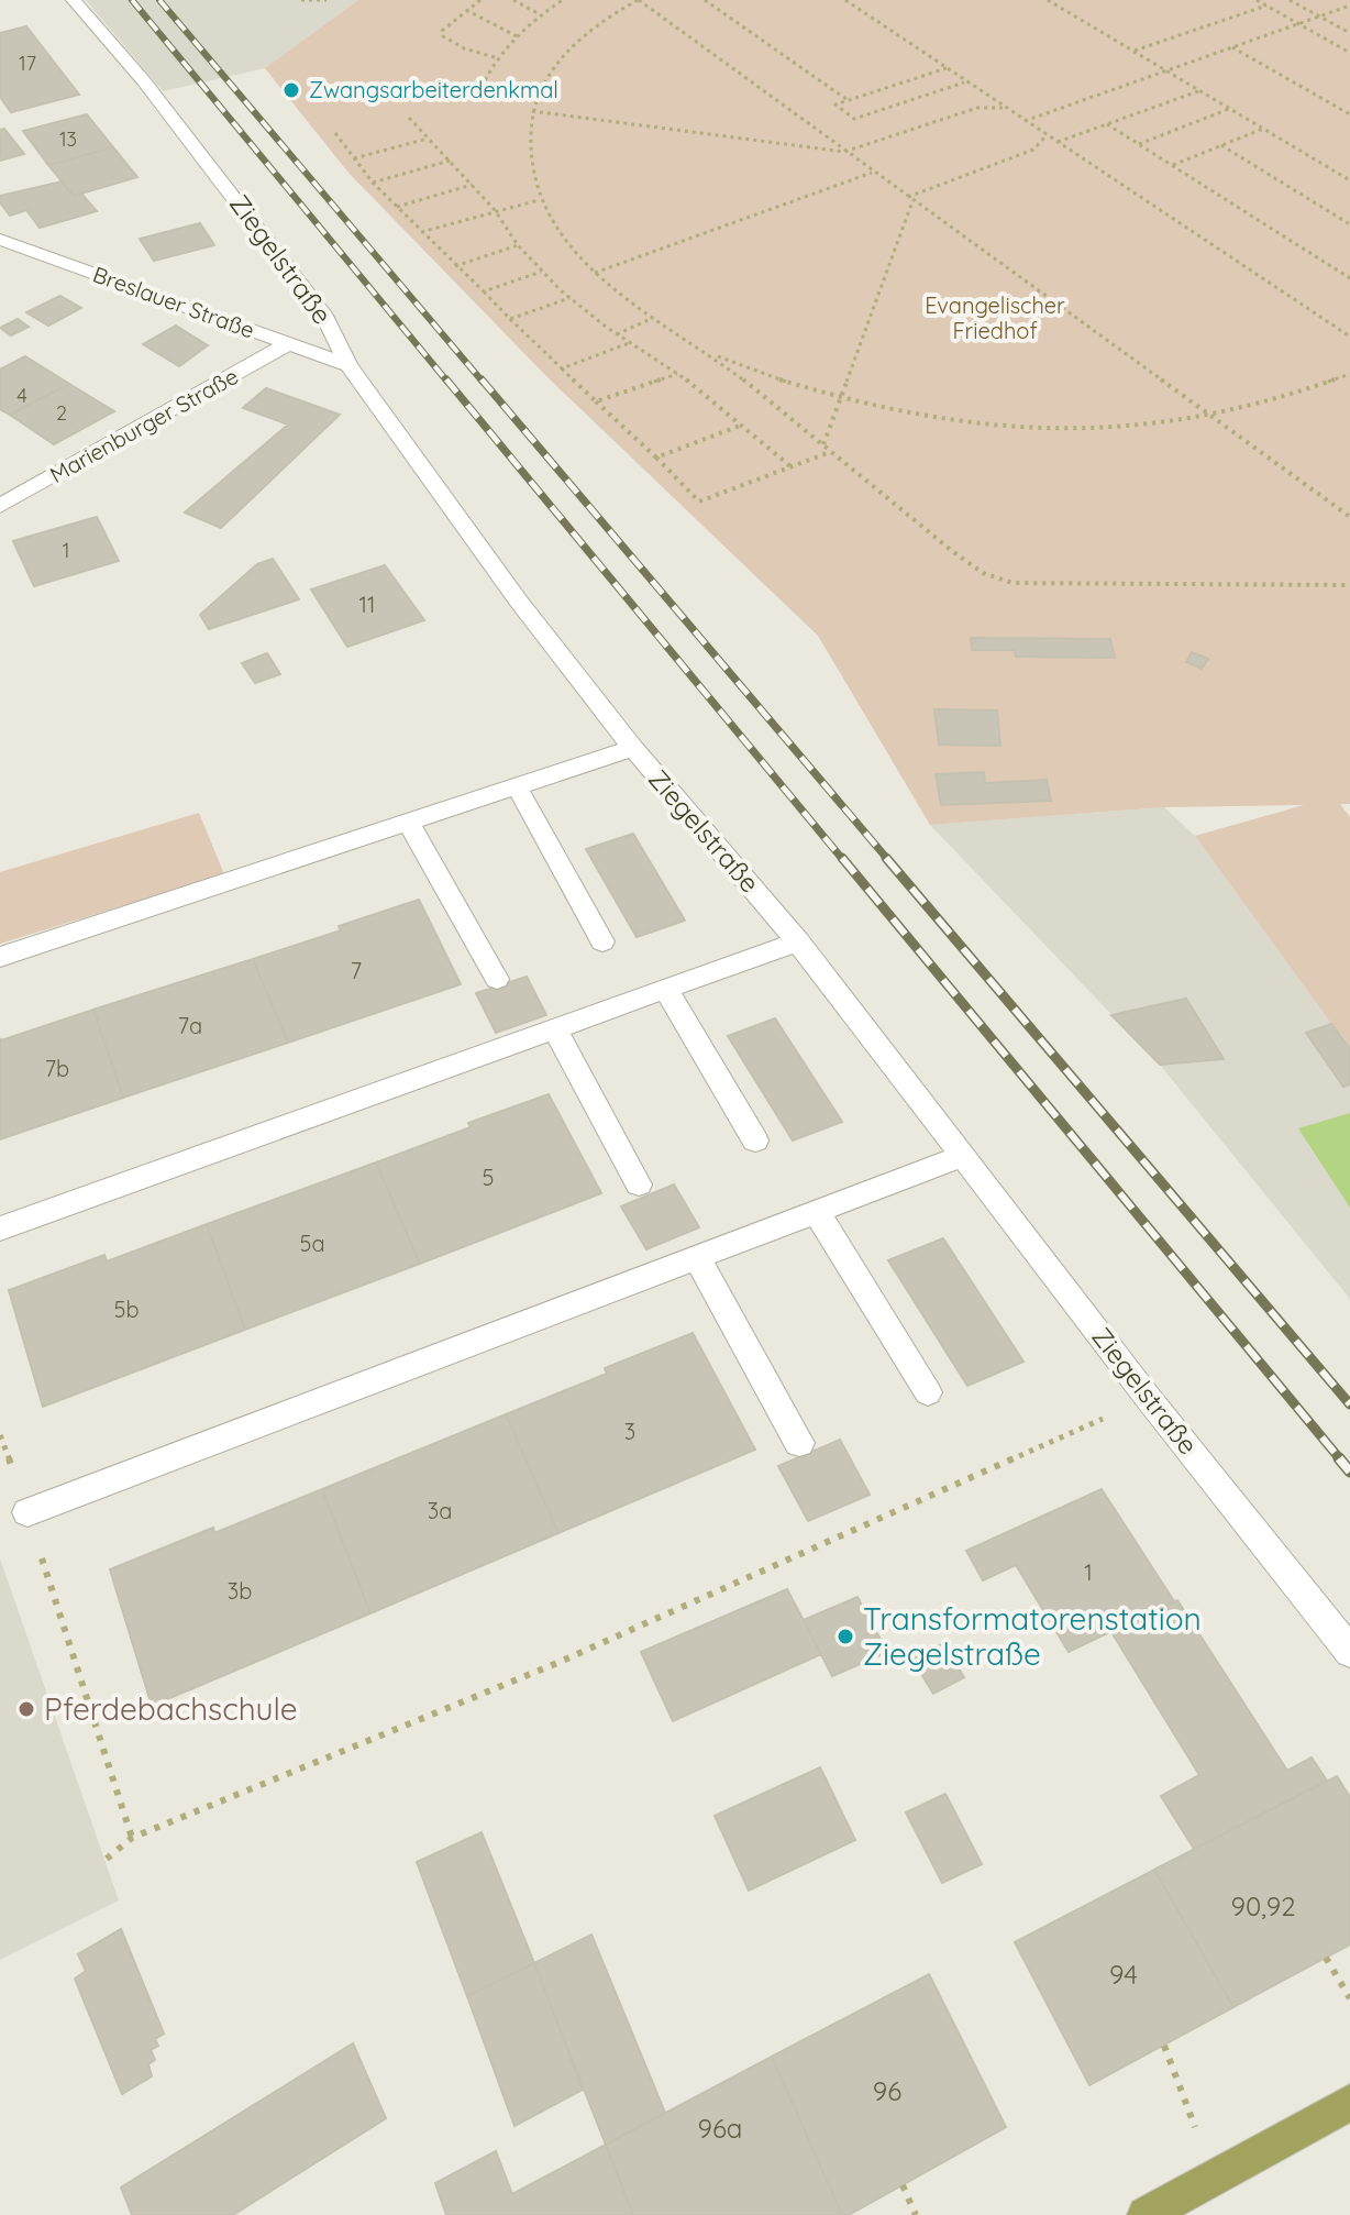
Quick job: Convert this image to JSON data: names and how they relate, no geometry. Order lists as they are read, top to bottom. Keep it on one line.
{"streets":{"street":["Ziegelstraße","Breslauer Straße","Marienburger Straße"]},"crossings":[["Ziegelstraße","Breslauer Straße"],["Breslauer Straße","Marienburger Straße"]],"parks":["Evangelischer Friedhof"],"places":["Zwangsarbeiterdenkmal","Transformatorenstation Ziegelstraße","Pferdebachschule"],"house_numbers":["17","13","4","2","1","11","7","7a","7b","5","5a","5b","3","3a","1","3b","90,92","94","96","96a"]}
